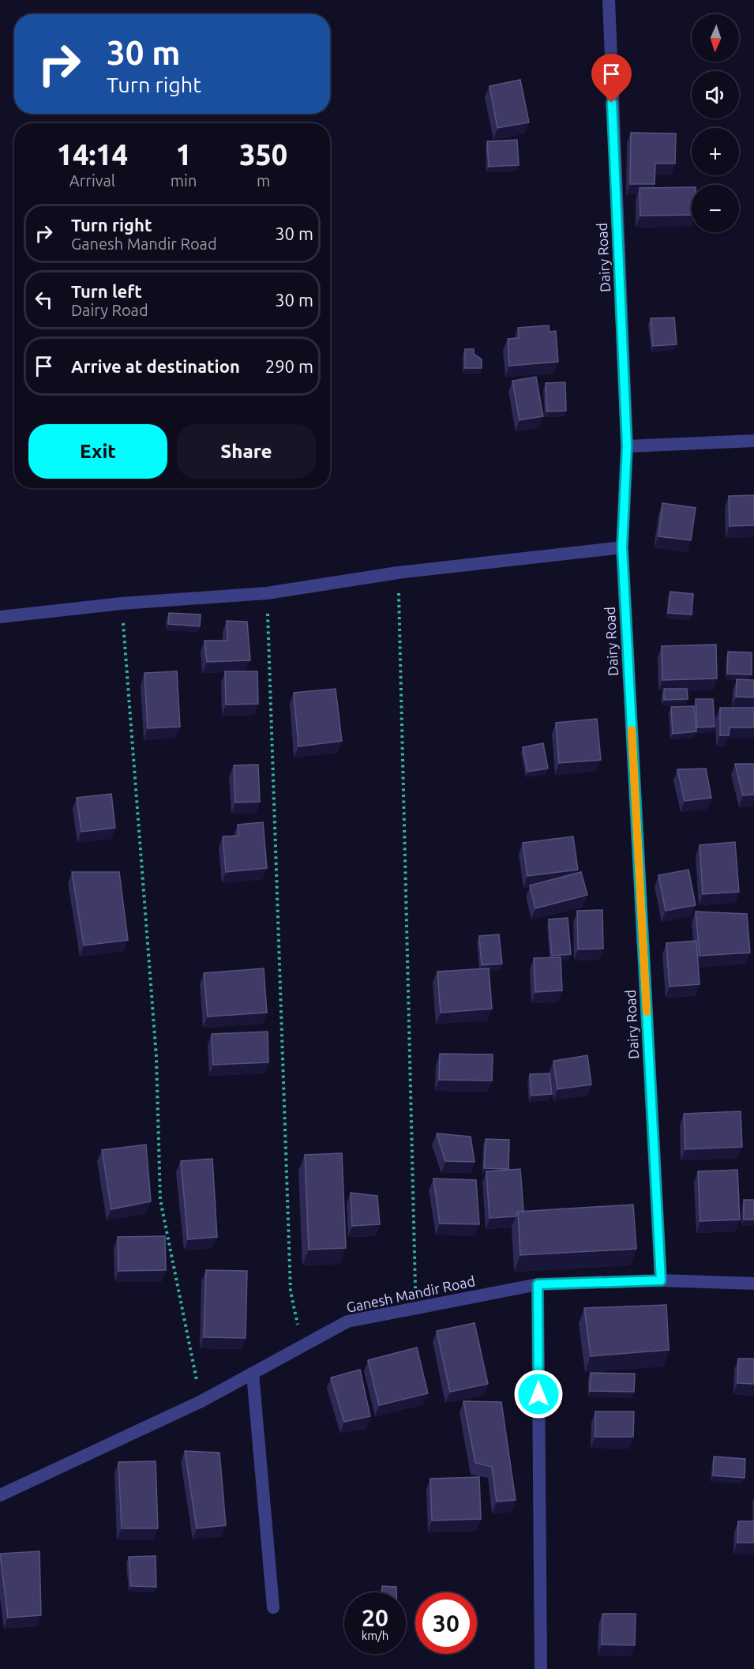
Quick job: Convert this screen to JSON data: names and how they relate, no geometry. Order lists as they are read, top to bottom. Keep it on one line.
{"streets":{"street":["Dairy Road","Ganesh Mandir Road"]},"crossings":[["Dairy Road","Ganesh Mandir Road"]],"north":"bottom","page":{"map_buttons":["+","−"],"turn":["30 m","Turn right"],"eta":["14:14","Arrival","1","min","350","m"],"list":[{"name":"Turn right","note":"Ganesh Mandir Road","value":"30 m"},{"name":"Turn left","note":"Dairy Road","value":"30 m"},{"name":"Arrive at destination","value":"290 m"}],"buttons":["Exit","Share"],"speed":"20 km/h","limit":"30"}}
